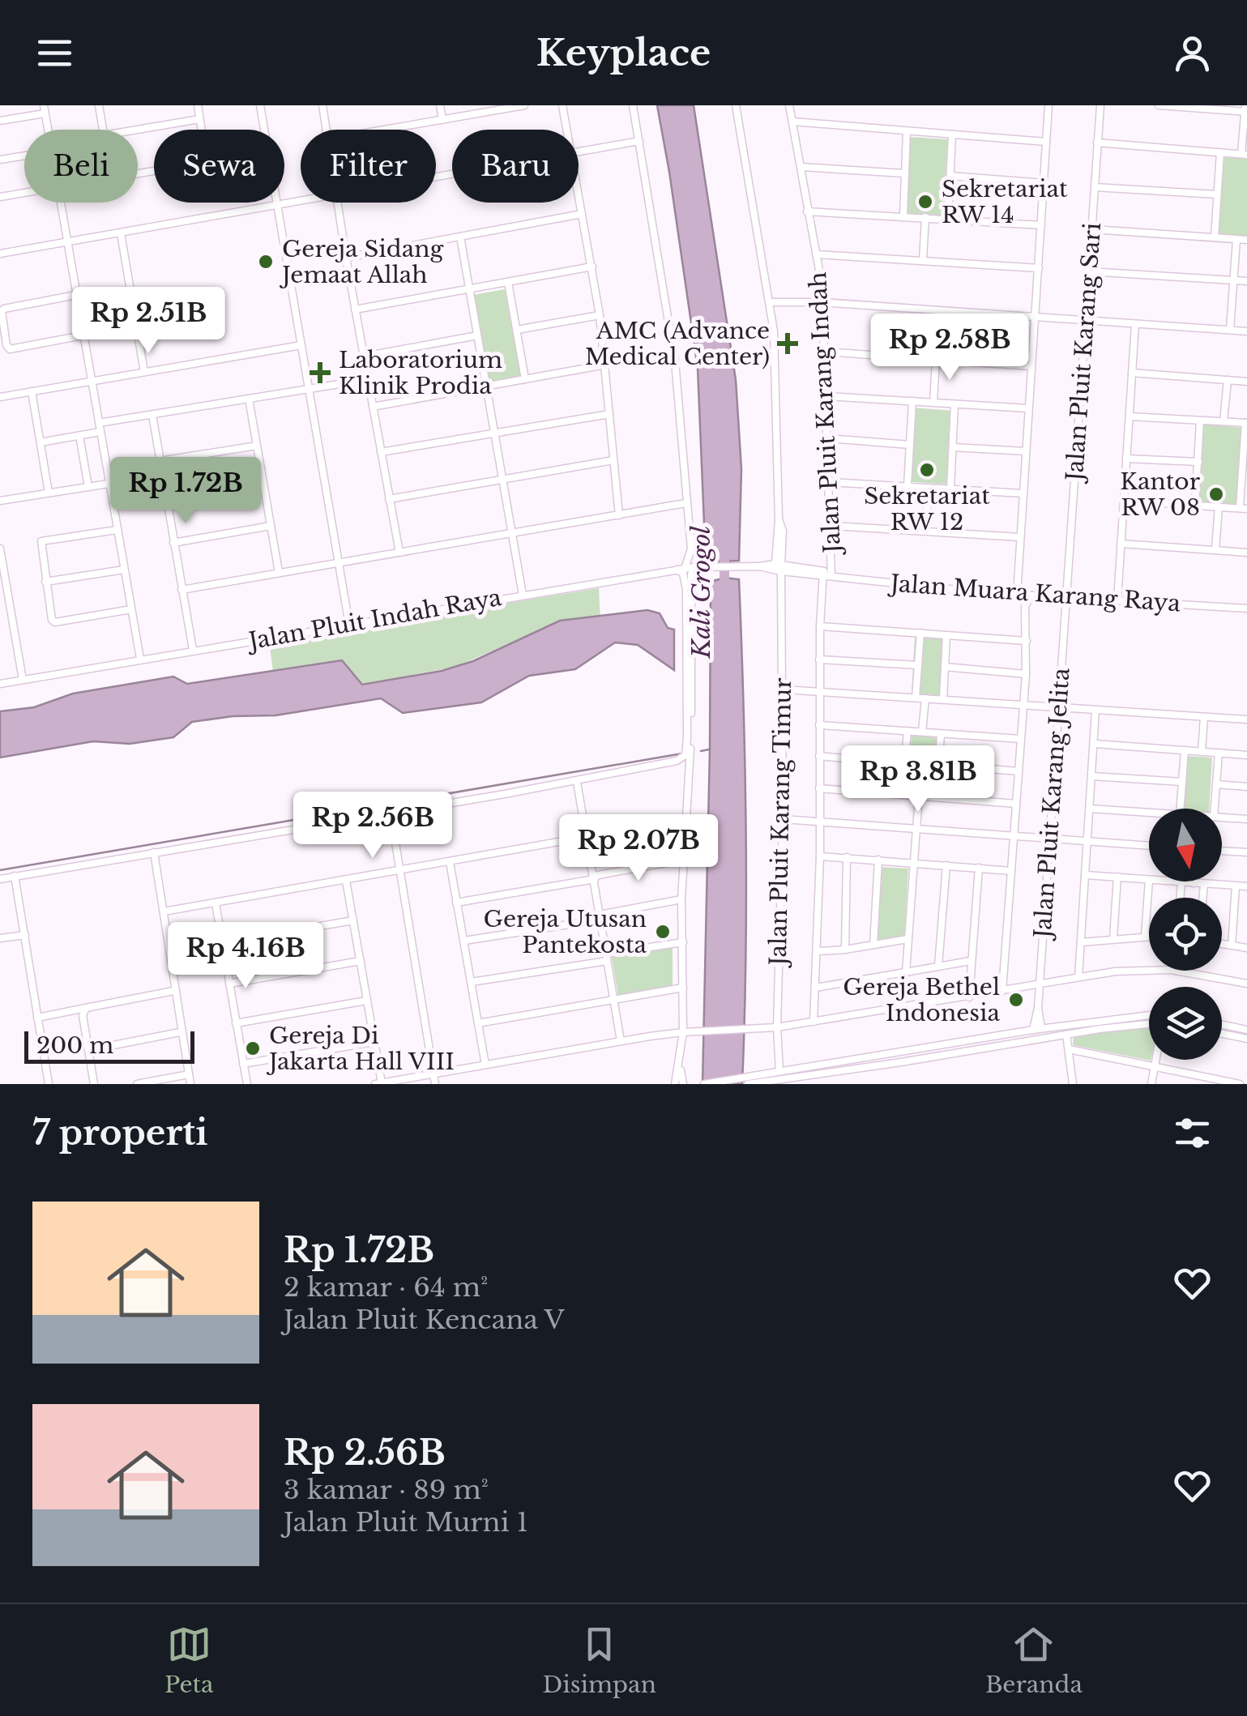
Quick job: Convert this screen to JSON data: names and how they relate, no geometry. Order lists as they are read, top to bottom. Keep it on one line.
{"streets":{"street":["Jalan Pluit Karang Sari","Jalan Pluit Karang Indah","Jalan Muara Karang Raya","Jalan Pluit Indah Raya","Jalan Pluit Karang Jelita","Jalan Pluit Karang Timur"]},"crossings":[["Jalan Pluit Karang Sari","Jalan Muara Karang Raya"],["Jalan Pluit Karang Sari","Jalan Pluit Karang Jelita"],["Jalan Pluit Karang Indah","Jalan Muara Karang Raya"],["Jalan Muara Karang Raya","Jalan Pluit Indah Raya"],["Jalan Muara Karang Raya","Jalan Pluit Karang Jelita"],["Jalan Muara Karang Raya","Jalan Pluit Karang Timur"]],"water":["Kali Grogol"],"places":{"other":["Sekretariat RW 14","Gereja Sidang Jemaat Allah","Sekretariat RW 12","Kantor RW 08","Gereja Utusan Pantekosta","Gereja Bethel Indonesia","Gereja Di Jakarta Hall VIII"],"health":["AMC (Advance Medical Center)","Laboratorium Klinik Prodia"]},"scale_bar":"200 m","north":"bottom","page":{"header":"Keyplace","chip":["Beli","Sewa","Filter","Baru"],"price":["Rp 2.51B","Rp 2.58B","Rp 1.72B","Rp 3.81B","Rp 2.56B","Rp 2.07B","Rp 4.16B"],"scale":"200 m","heading":"7 properti","list":[{"name":"Rp 1.72B","note":"2 kamar · 64 m² · Jalan Pluit Kencana V"},{"name":"Rp 2.56B","note":"3 kamar · 89 m² · Jalan Pluit Murni 1"}],"tabs":["Peta","Disimpan","Beranda"]}}
